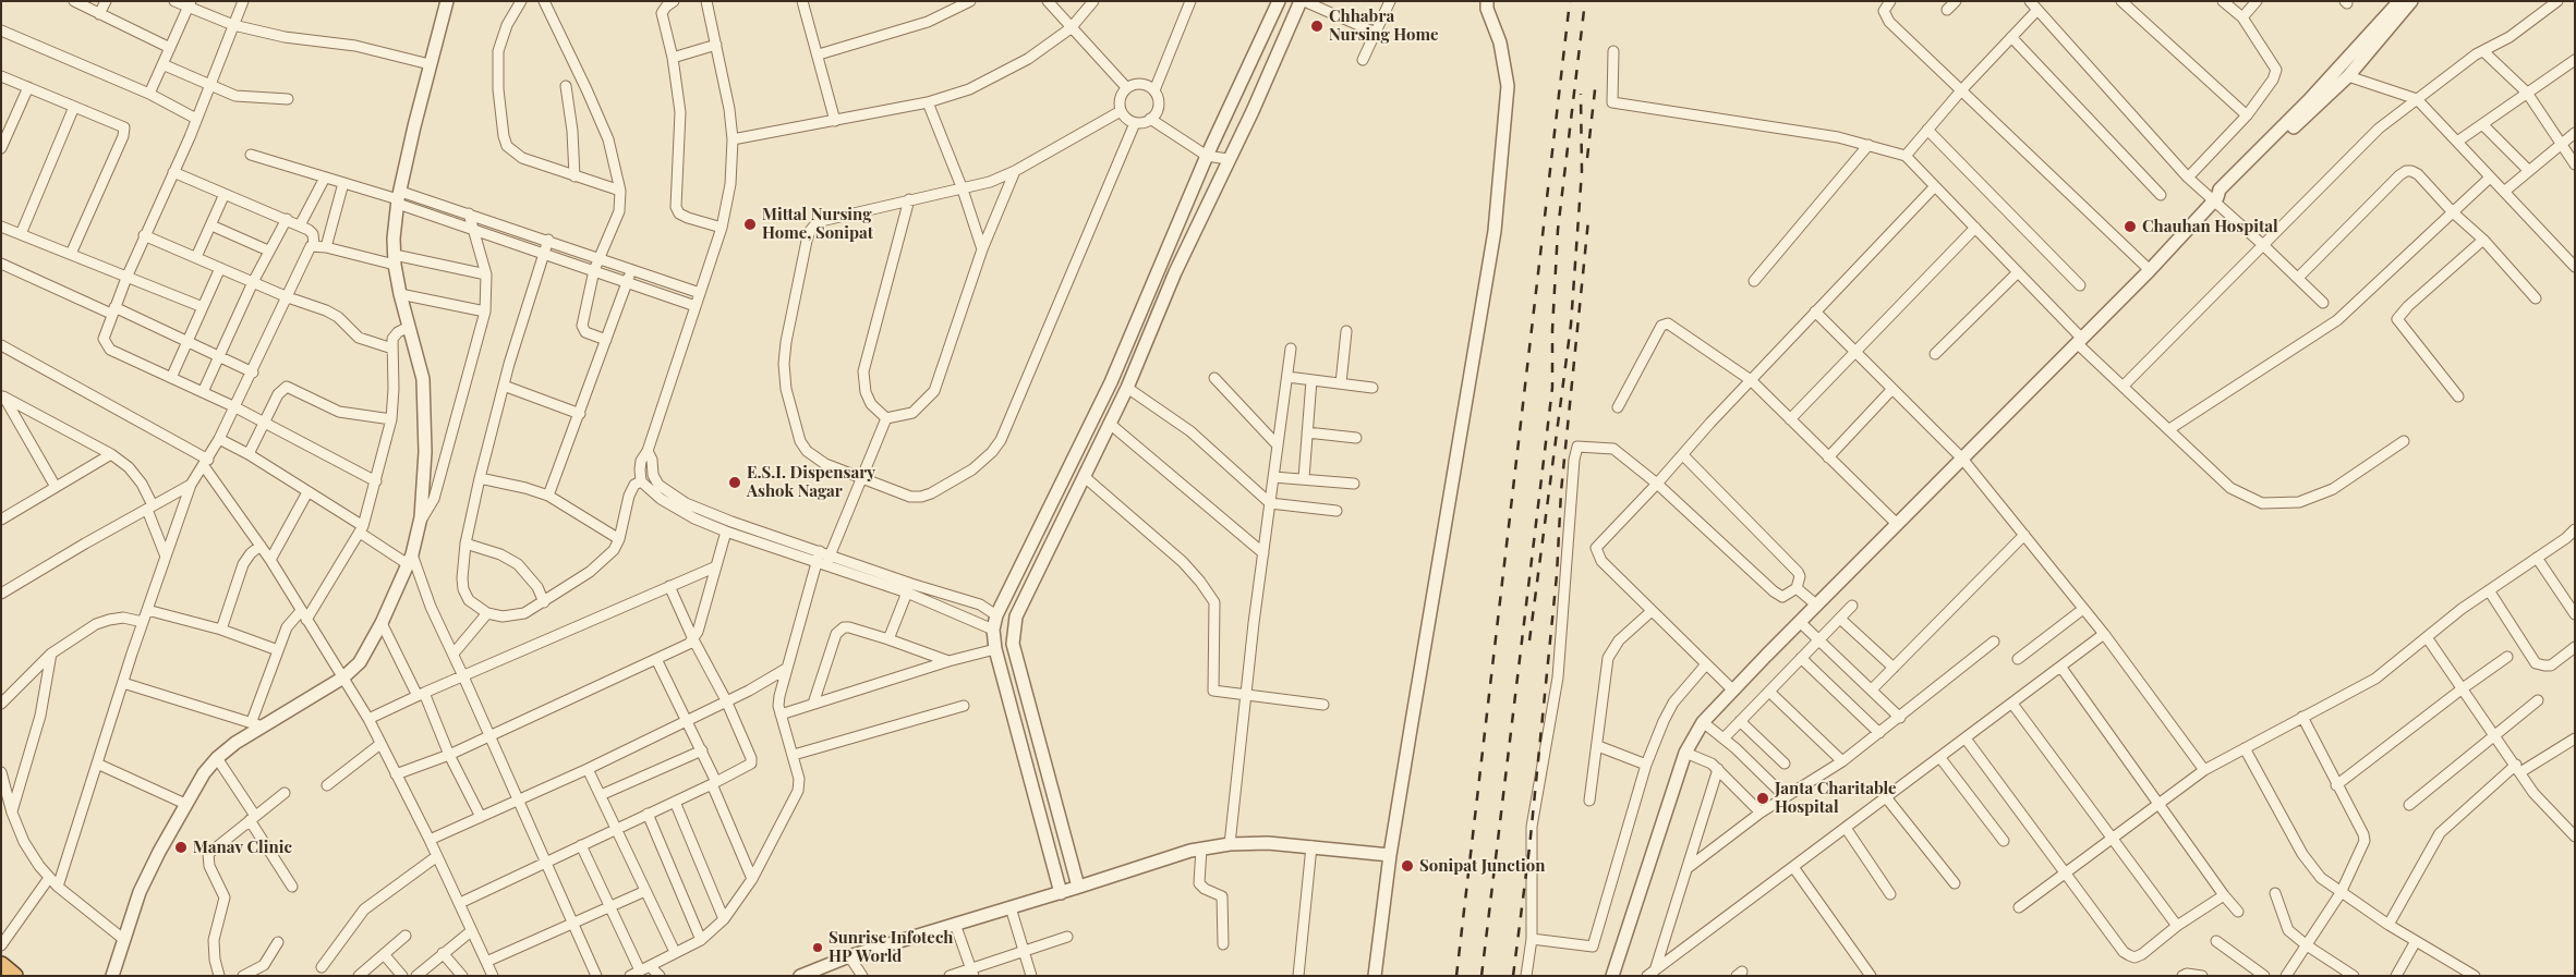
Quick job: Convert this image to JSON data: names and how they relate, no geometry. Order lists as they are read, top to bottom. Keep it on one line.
{"places":["Chhabra Nursing Home","Mittal Nursing Home, Sonipat","Chauhan Hospital","E.S.I. Dispensary Ashok Nagar","Janta Charitable Hospital","Manav Clinic","Sonipat Junction","Sunrise Infotech HP World"]}
